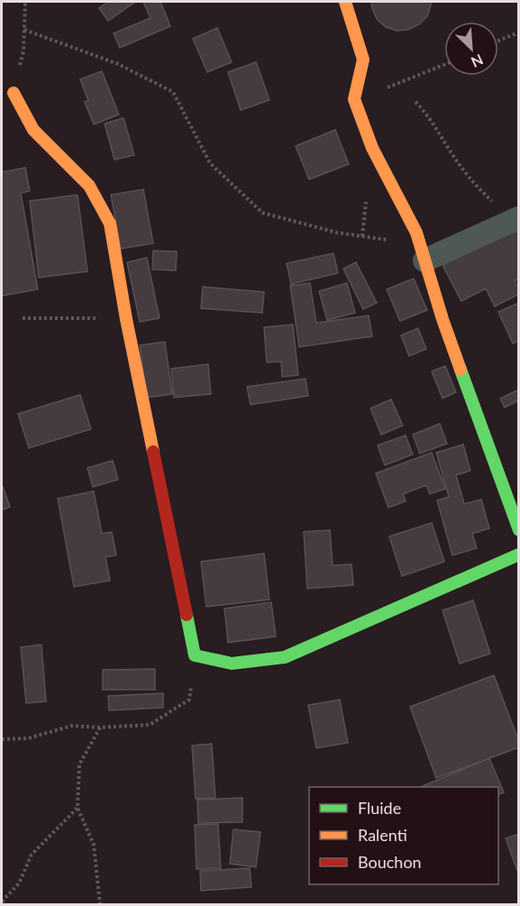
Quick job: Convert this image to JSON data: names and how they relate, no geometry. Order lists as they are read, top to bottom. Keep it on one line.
{"legend":["Fluide","Ralenti","Bouchon"],"north":"bottom right"}
